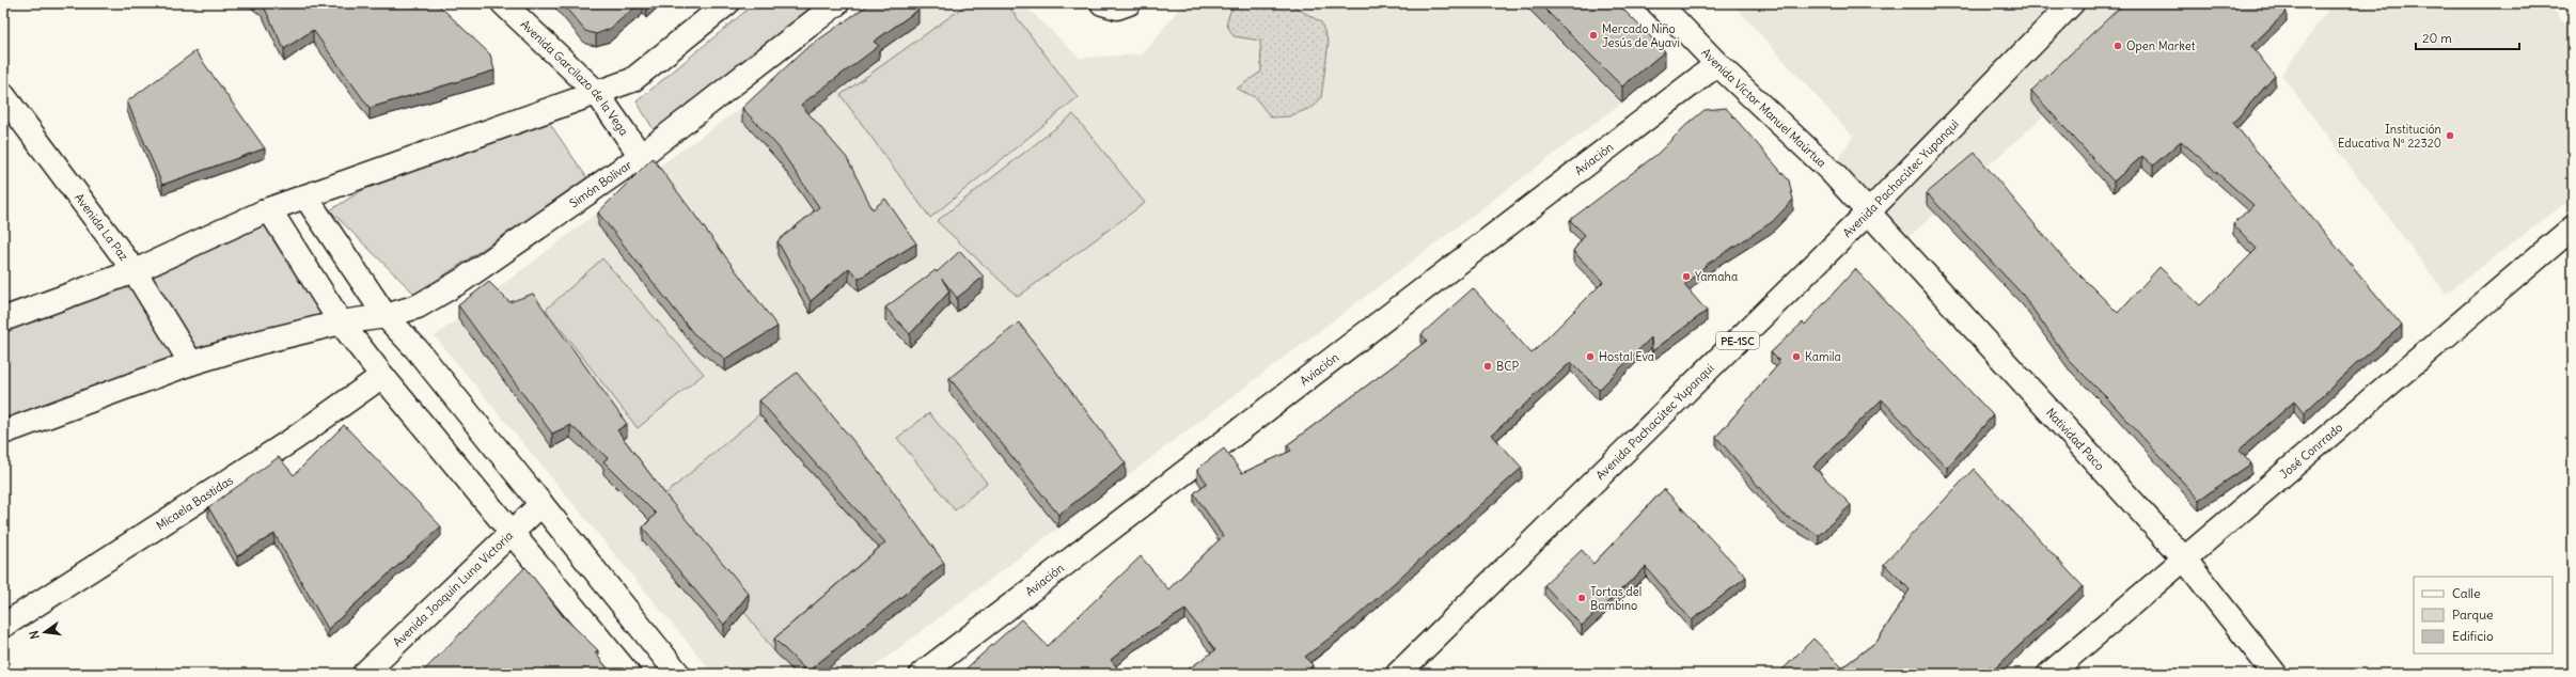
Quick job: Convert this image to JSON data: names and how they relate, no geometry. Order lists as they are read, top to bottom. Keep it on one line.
{"streets":{"street":["Avenida Garcilazo de la Vega","Avenida Víctor Manuel Maúrtua","Aviación","Avenida Pachacútec Yupanqui","Simón Bolívar","Avenida La Paz","PE-1SC","Natividad Paco","José Conrrado","Micaela Bastidas","Avenida Joaquín Luna Victoria"]},"crossings":[["Avenida Garcilazo de la Vega","Simón Bolívar"],["Avenida Víctor Manuel Maúrtua","Aviación"],["Avenida Víctor Manuel Maúrtua","Avenida Pachacútec Yupanqui"],["Avenida Víctor Manuel Maúrtua","Natividad Paco"],["Avenida Pachacútec Yupanqui","Natividad Paco"],["Simón Bolívar","Avenida La Paz"],["Natividad Paco","José Conrrado"]],"places":["Mercado Niño Jesús de Ayavi","Open Market","Institución Educativa Nº 22320","Yamaha","Hostal Eva","Kamila","BCP","Tortas del Bambino"],"legend":["Calle","Parque","Edificio"],"scale_bar":"20 m","north":"left"}
